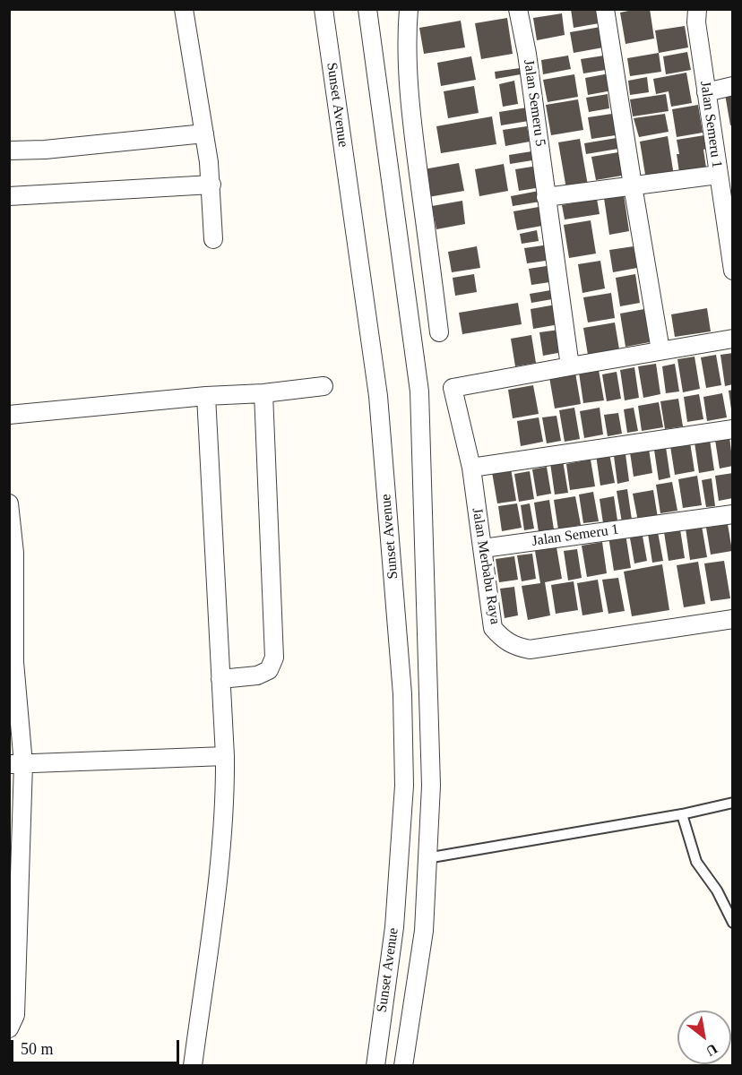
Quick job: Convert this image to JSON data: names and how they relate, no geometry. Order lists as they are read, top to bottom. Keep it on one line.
{"streets":{"street":["Jalan Semeru 5","Sunset Avenue","Jalan Semeru 1","Jalan Merbabu Raya"]},"crossings":[["Jalan Semeru 5","Jalan Merbabu Raya"],["Jalan Semeru 1","Jalan Merbabu Raya"]],"scale_bar":"50 m","north":"bottom right"}
